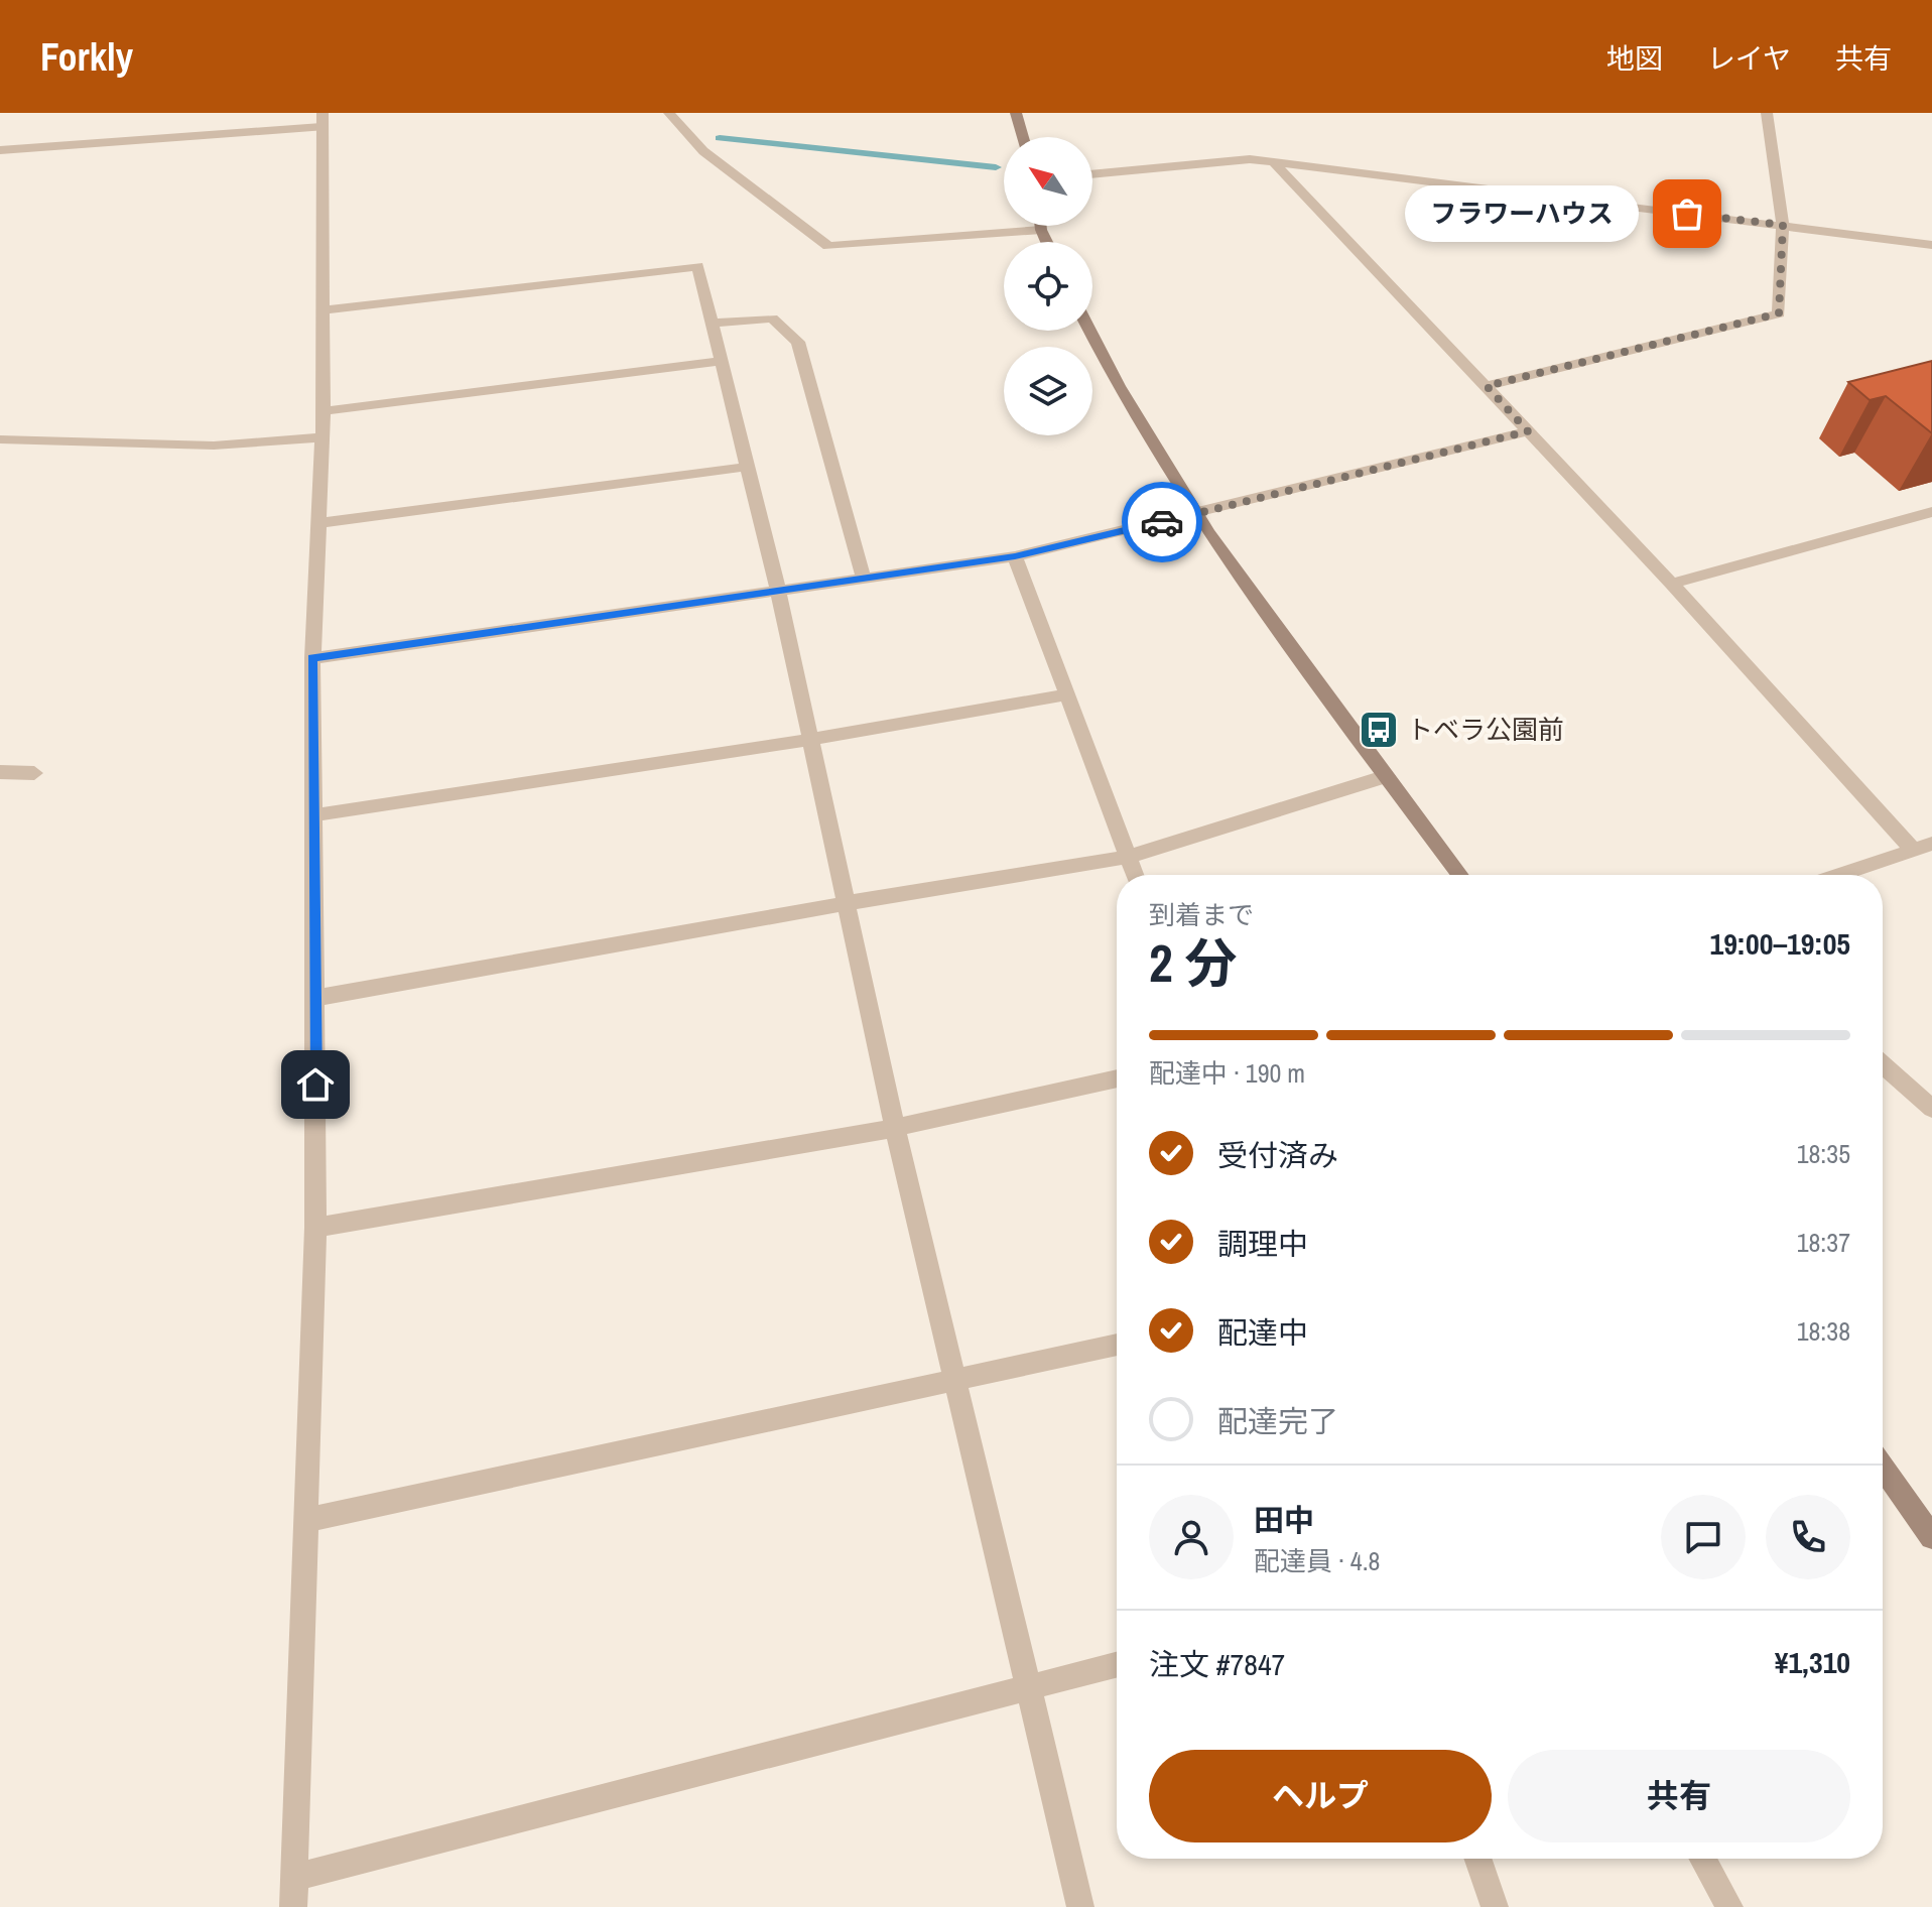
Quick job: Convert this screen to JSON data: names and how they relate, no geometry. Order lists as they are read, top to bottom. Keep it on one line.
{"places":{"other":["フラワーハウス"],"bus stop":["トベラ公園前"]},"north":"top left","page":{"header":"Forkly","nav":["地図","レイヤ","共有"],"bubble":"フラワーハウス","heading":["2 分","到着まで","19:00–19:05"],"panel":["田中","配達員 · 4.8","注文 #7847","¥1,310"],"bar":"配達中 · 190 m","list":[["受付済み","18:35"],["調理中","18:37"],["配達中","18:38"],"配達完了"],"buttons":["ヘルプ","共有"]}}
